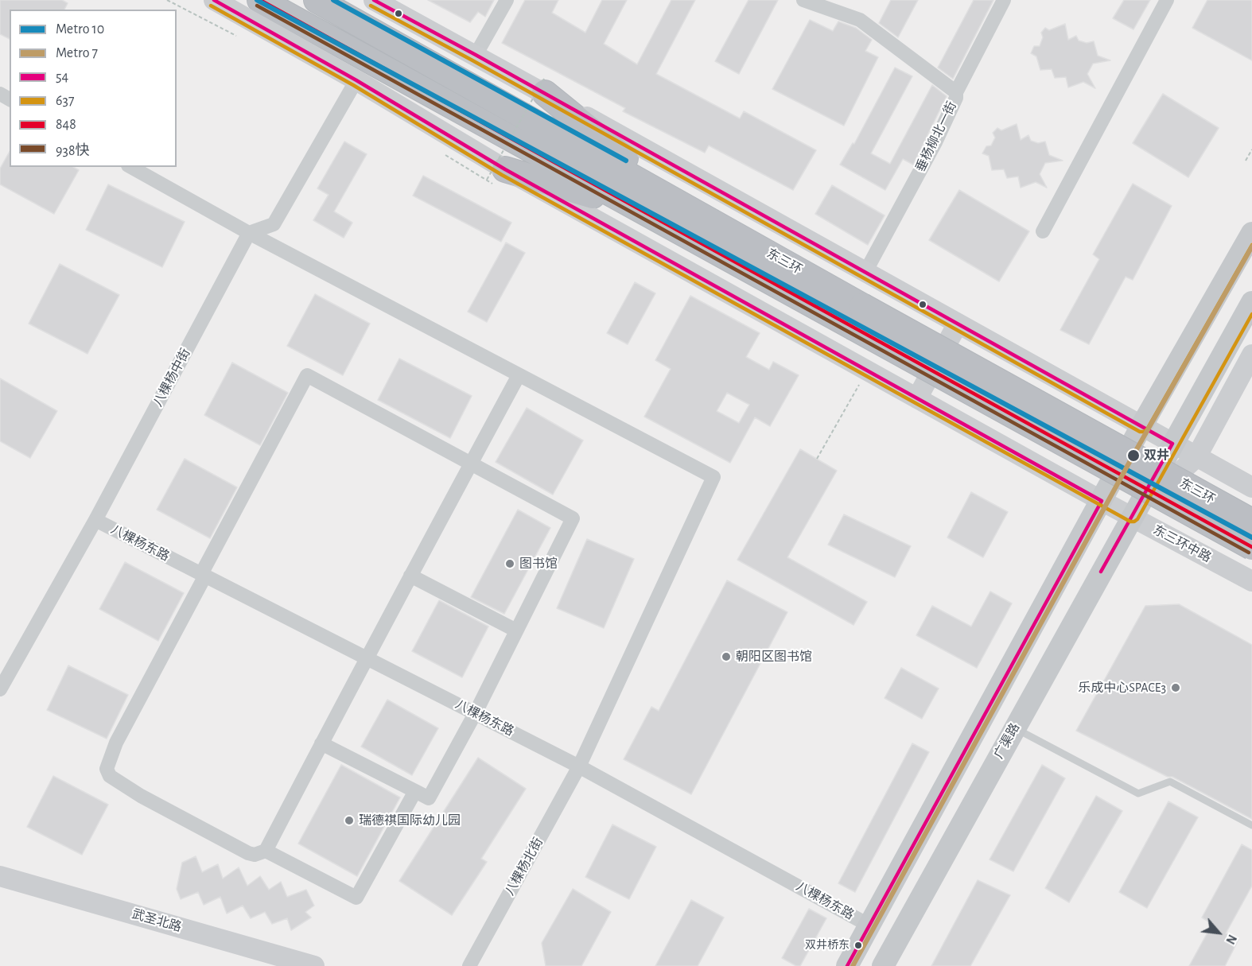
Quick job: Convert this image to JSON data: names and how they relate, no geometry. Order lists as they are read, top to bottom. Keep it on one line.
{"streets":{"highway":["东三环"],"main road":["广渠路"],"street":["垂杨柳北一街","八棵杨中街","八棵杨东路","东三环中路","八棵杨北街","武圣北路"]},"crossings":[["八棵杨中街","八棵杨东路"],["八棵杨东路","八棵杨北街"],["东三环中路","广渠路"]],"places":["双井","图书馆","朝阳区图书馆","乐成中心SPACE3","瑞德祺国际幼儿园","双井桥东"],"lines":["metro line 10","transit line 54","transit line 848","transit line 637","transit line 938快","metro line 7"],"legend":["Metro 10","Metro 7","54","637","848","938快"],"north":"bottom right"}
